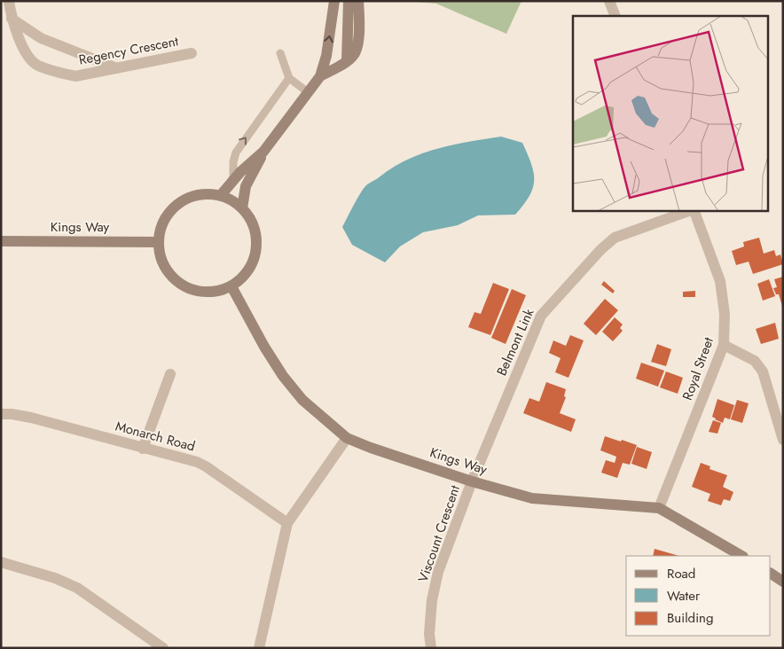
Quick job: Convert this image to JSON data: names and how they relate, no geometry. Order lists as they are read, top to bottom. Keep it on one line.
{"streets":{"street":["Regency Crescent","Kings Way","Belmont Link","Royal Street","Monarch Road","Viscount Crescent"]},"crossings":[["Kings Way","Belmont Link"],["Kings Way","Royal Street"],["Kings Way","Viscount Crescent"],["Belmont Link","Viscount Crescent"]],"legend":["Road","Water","Building"]}
